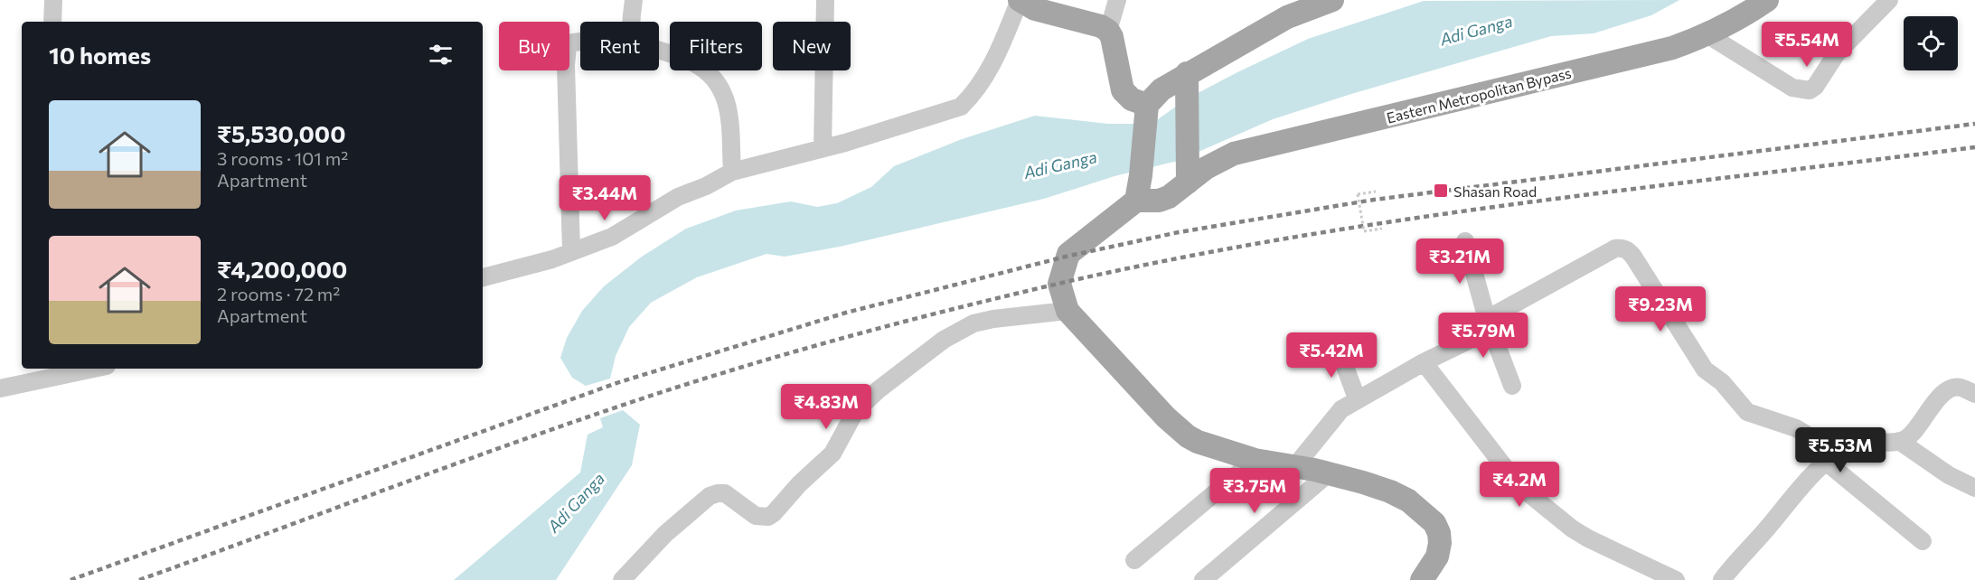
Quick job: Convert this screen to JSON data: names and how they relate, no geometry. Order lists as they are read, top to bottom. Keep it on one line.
{"streets":{"main road":["Eastern Metropolitan Bypass"]},"water":["Adi Ganga"],"places":{"transit":["Shasan Road"]},"page":{"price":["₹5.54M","₹3.44M","₹3.21M","₹9.23M","₹5.79M","₹5.42M","₹4.83M","₹5.53M","₹4.2M","₹3.75M"],"chip":["Buy","Rent","Filters","New"],"heading":"10 homes","list":[{"name":"₹5,530,000","note":"3 rooms · 101 m² · Apartment"},{"name":"₹4,200,000","note":"2 rooms · 72 m² · Apartment"}]}}
